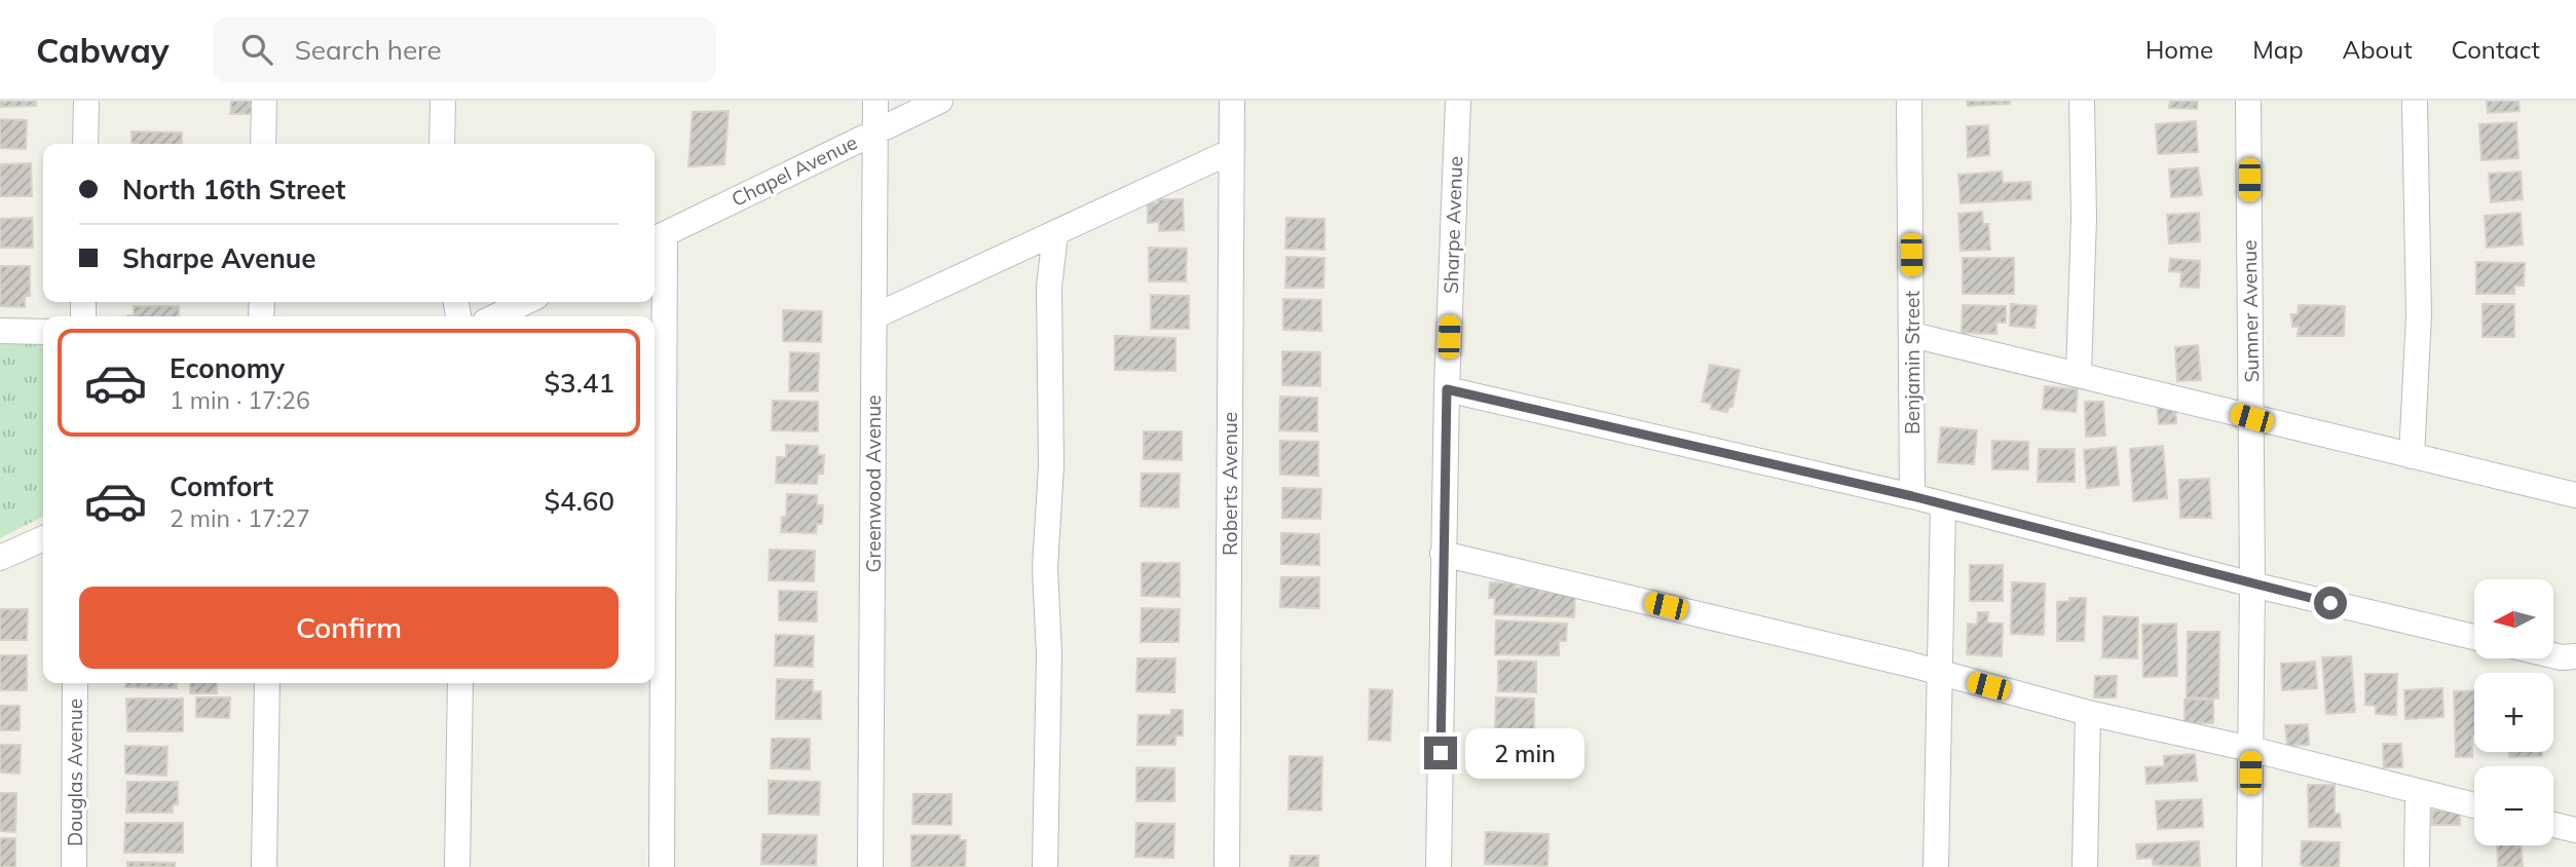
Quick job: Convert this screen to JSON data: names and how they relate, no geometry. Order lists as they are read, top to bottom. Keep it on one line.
{"streets":{"street":["Chapel Avenue","Sharpe Avenue","Sumner Avenue","Benjamin Street","Greenwood Avenue","Roberts Avenue","Douglas Avenue"]},"crossings":[["Chapel Avenue","Greenwood Avenue"]],"north":"left","page":{"header":"Cabway","search":"Search here","nav":["Home","Map","About","Contact"],"banner":["North 16th Street","Sharpe Avenue"],"list":[{"name":"Economy","note":"1 min · 17:26","value":"$3.41"},{"name":"Comfort","note":"2 min · 17:27","value":"$4.60"}],"buttons":"Confirm","map_buttons":["+","−"],"bubble":"2 min"}}
